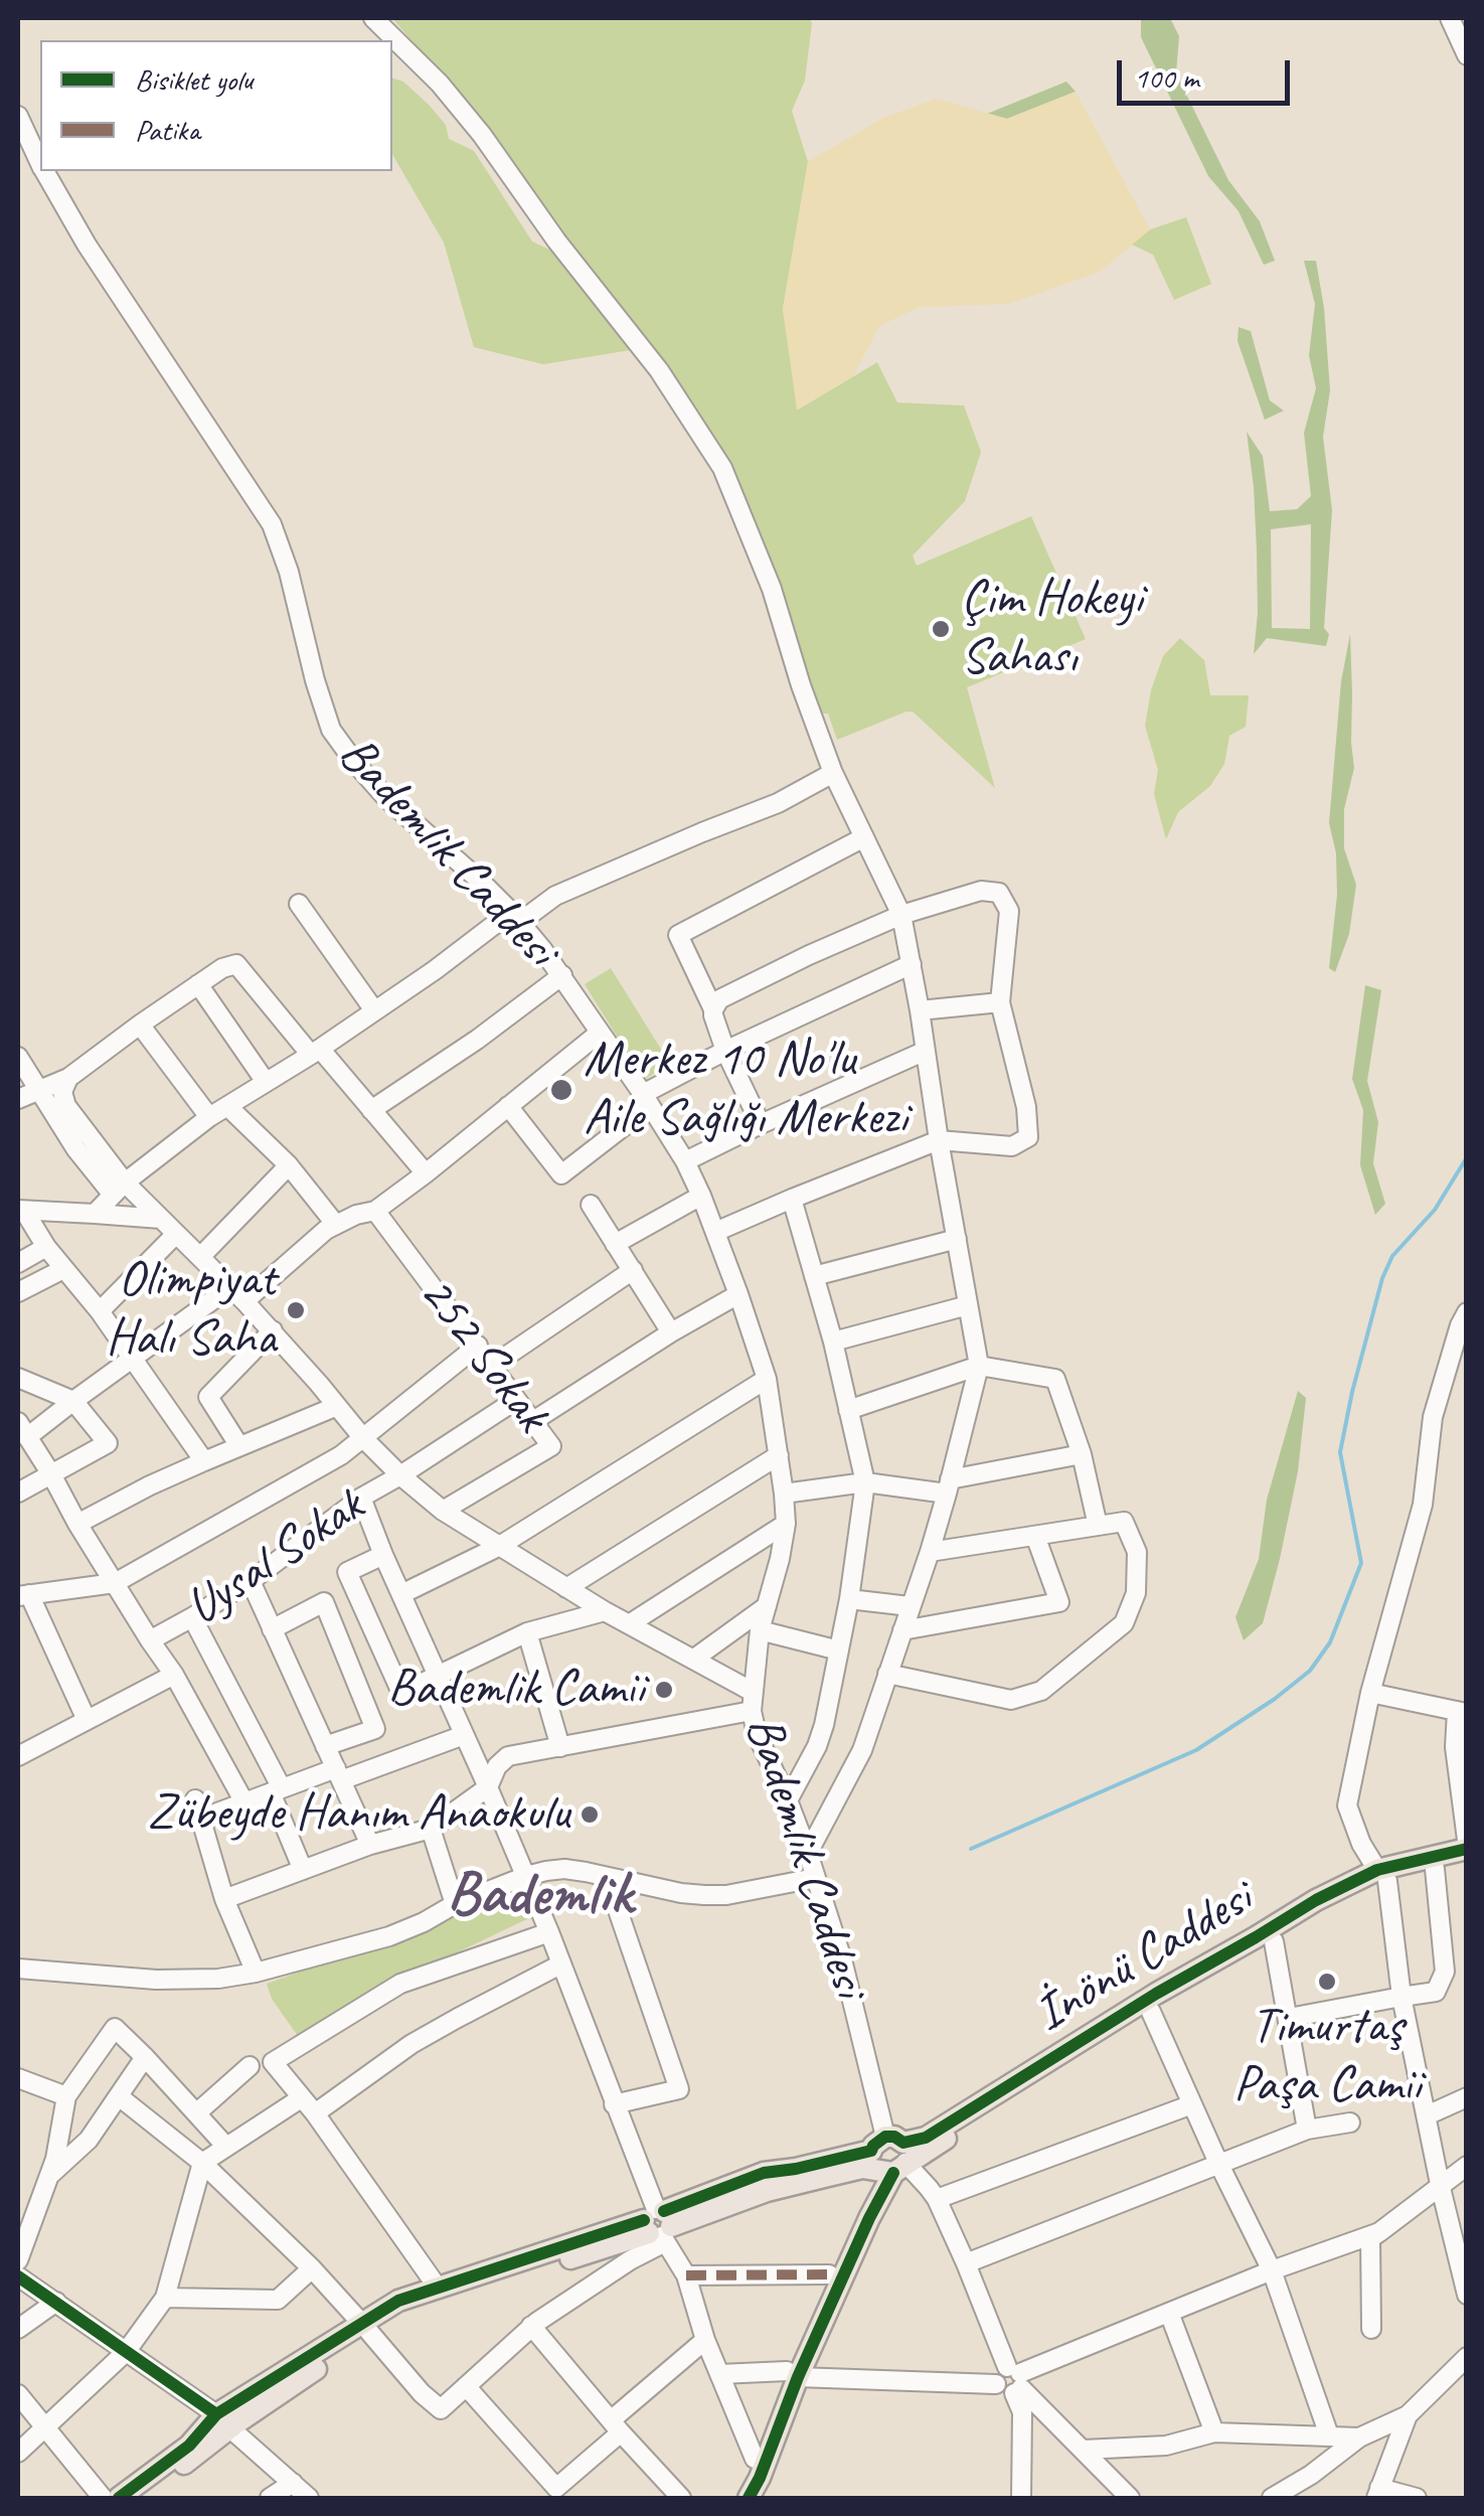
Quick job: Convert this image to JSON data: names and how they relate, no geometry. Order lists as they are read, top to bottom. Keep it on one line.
{"streets":{"main road":["İnönü Caddesi"],"street":["Bademlik Caddesi","252 Sokak","Uysal Sokak"]},"crossings":[["Bademlik Caddesi","İnönü Caddesi"],["252 Sokak","Uysal Sokak"]],"districts":["Bademlik"],"places":["Çim Hokeyi Sahası","Merkez 10 No'lu Aile Sağlığı Merkezi","Olimpiyat Halı Saha","Bademlik Camii","Zübeyde Hanım Anaokulu","Timurtaş Paşa Camii"],"legend":["Bisiklet yolu","Patika"],"scale_bar":"100 m"}
